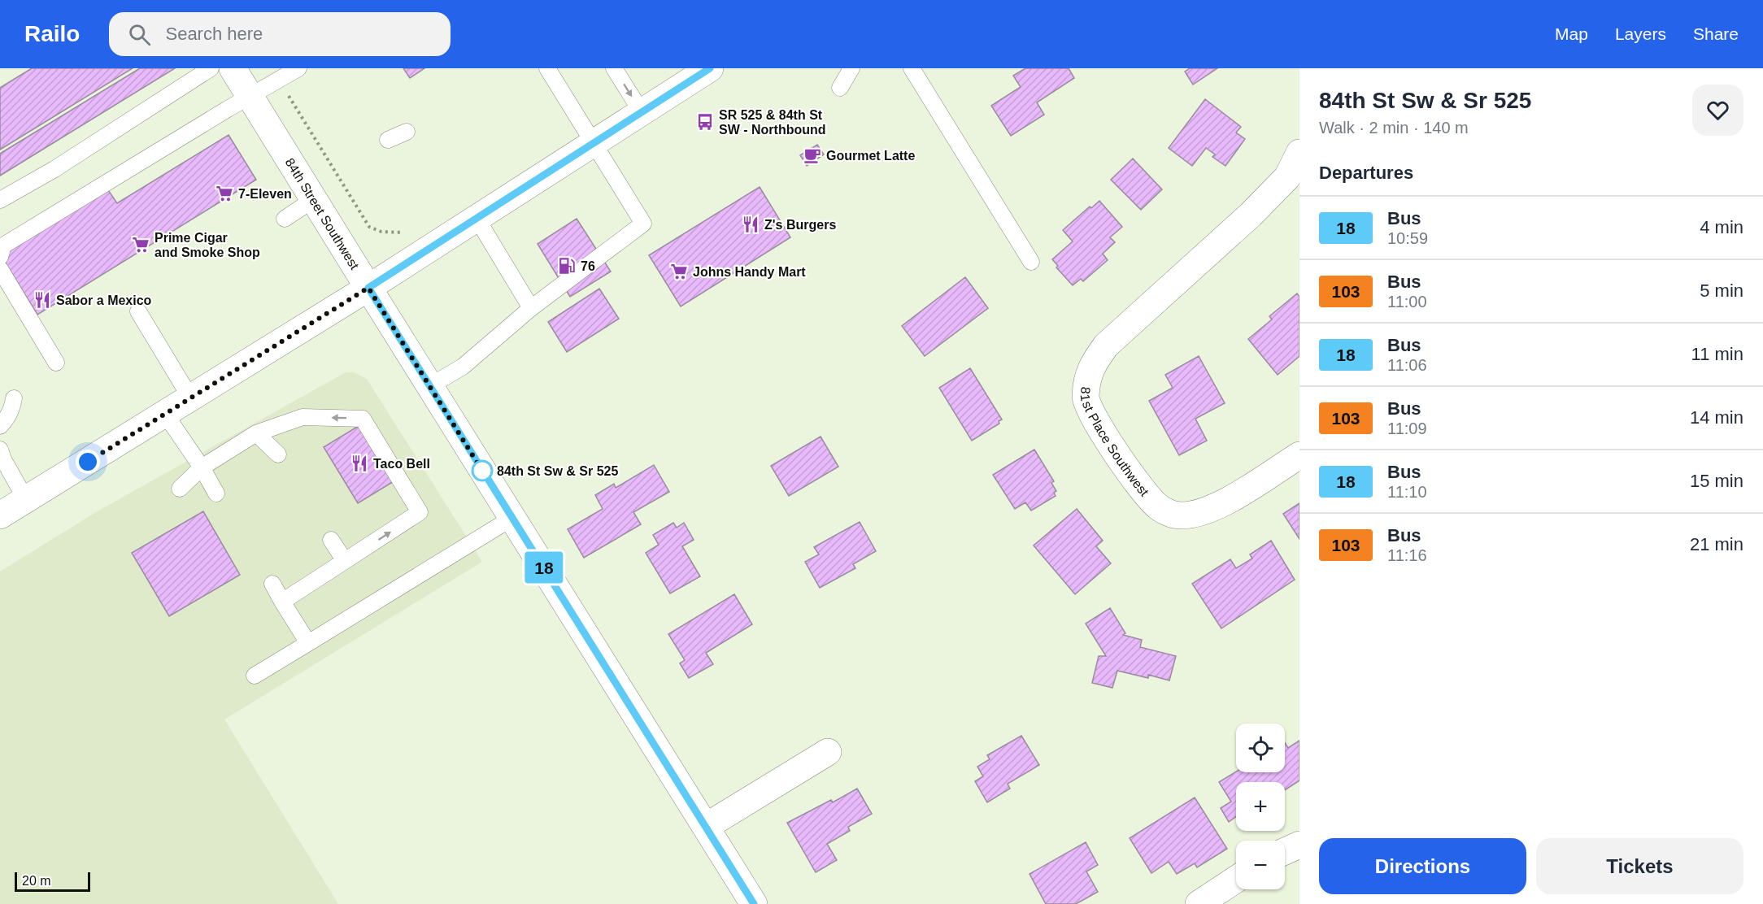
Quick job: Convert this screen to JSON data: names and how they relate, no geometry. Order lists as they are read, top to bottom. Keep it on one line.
{"streets":{"main road":["84th Street Southwest","81st Place Southwest"]},"places":{"bus stop":["SR 525 & 84th St SW - Northbound"],"cafe":["Gourmet Latte"],"supermarket":["7-Eleven","Prime Cigar and Smoke Shop","Johns Handy Mart"],"restaurant":["Z's Burgers","Sabor a Mexico","Taco Bell"],"fuel station":["76"],"other":["84th St Sw & Sr 525"]},"lines":["bus line 18"],"scale_bar":"20 m","page":{"header":"Railo","search":"Search here","nav":["Map","Layers","Share"],"on_map":"18","heading":[["84th St Sw & Sr 525","Walk · 2 min · 140 m"],"Departures"],"list":[{"mark":"18","name":"Bus","note":"10:59","value":"4 min"},{"mark":"103","name":"Bus","note":"11:00","value":"5 min"},{"mark":"18","name":"Bus","note":"11:06","value":"11 min"},{"mark":"103","name":"Bus","note":"11:09","value":"14 min"},{"mark":"18","name":"Bus","note":"11:10","value":"15 min"},{"mark":"103","name":"Bus","note":"11:16","value":"21 min"}],"map_buttons":["+","−"],"buttons":["Directions","Tickets"],"scale":"20 m"}}
